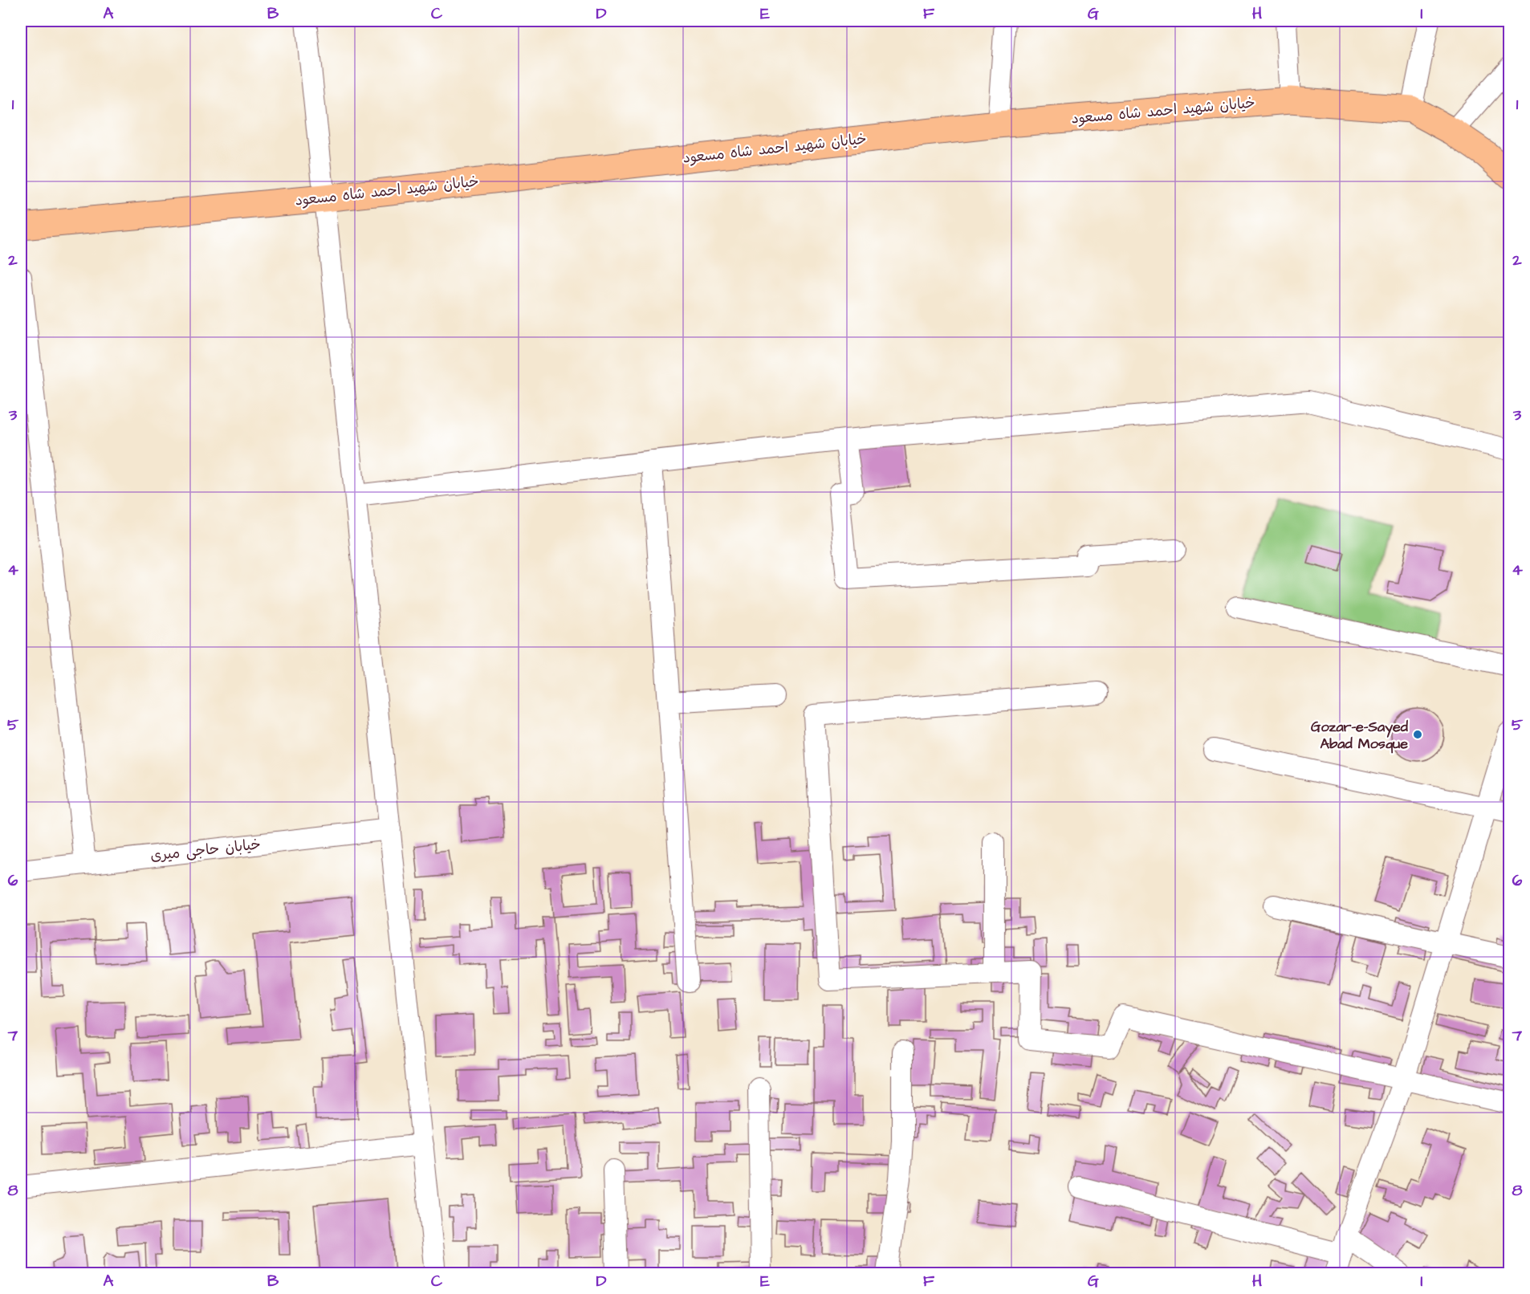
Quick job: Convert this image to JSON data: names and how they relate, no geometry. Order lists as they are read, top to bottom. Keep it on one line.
{"streets":{"main road":["خیابان شهید احمد شاه مسعود"],"street":["خیابان حاجی میری"]},"places":["Gozar-e-Sayed Abad Mosque"],"grid":{"columns":["A","B","C","D","E","F","G","H","I"],"rows":["1","2","3","4","5","6","7","8"]}}
